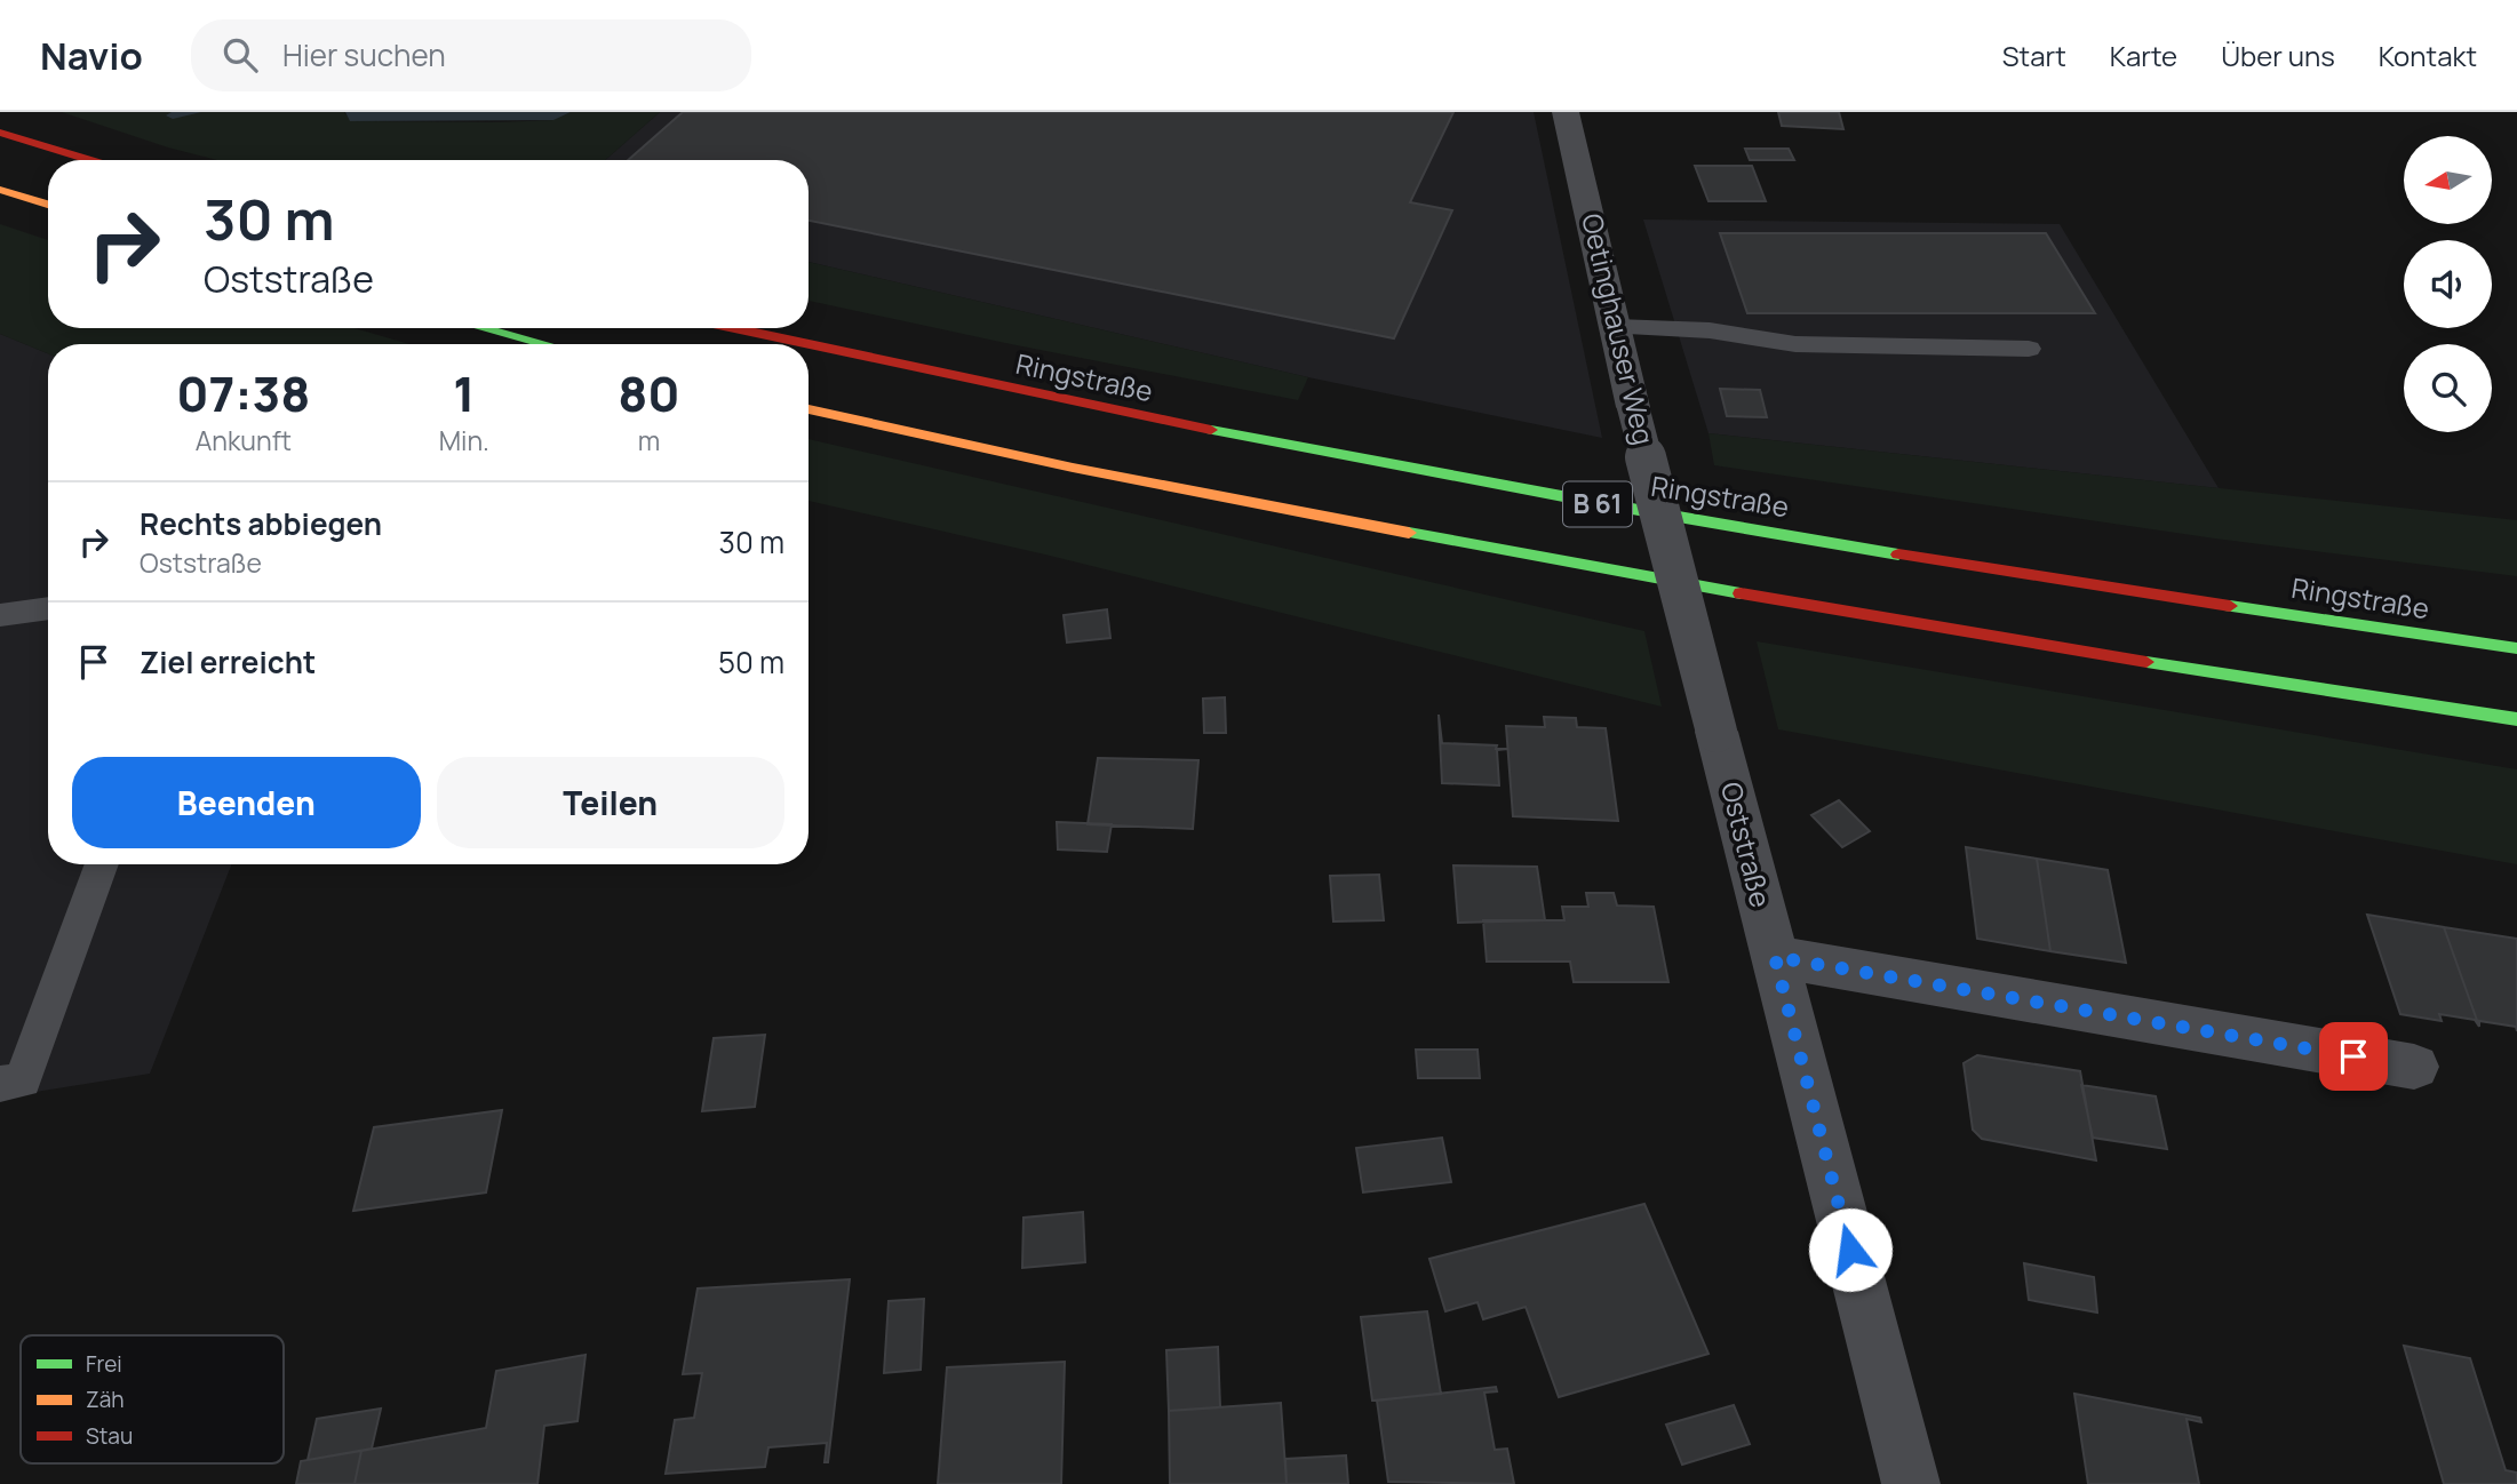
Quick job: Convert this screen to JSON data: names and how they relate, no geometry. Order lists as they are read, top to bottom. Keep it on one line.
{"streets":{"highway":["Ringstraße","B 61"],"street":["Oetinghauser Weg","Oststraße"]},"crossings":[["Oetinghauser Weg","Oststraße"]],"legend":["Frei","Zäh","Stau"],"north":"left","page":{"header":"Navio","search":"Hier suchen","nav":["Start","Karte","Über uns","Kontakt"],"turn":["30 m","Oststraße"],"eta":["07:38","Ankunft","1","Min.","80","m"],"list":[{"name":"Rechts abbiegen","note":"Oststraße","value":"30 m"},{"name":"Ziel erreicht","value":"50 m"}],"buttons":["Beenden","Teilen"]}}
